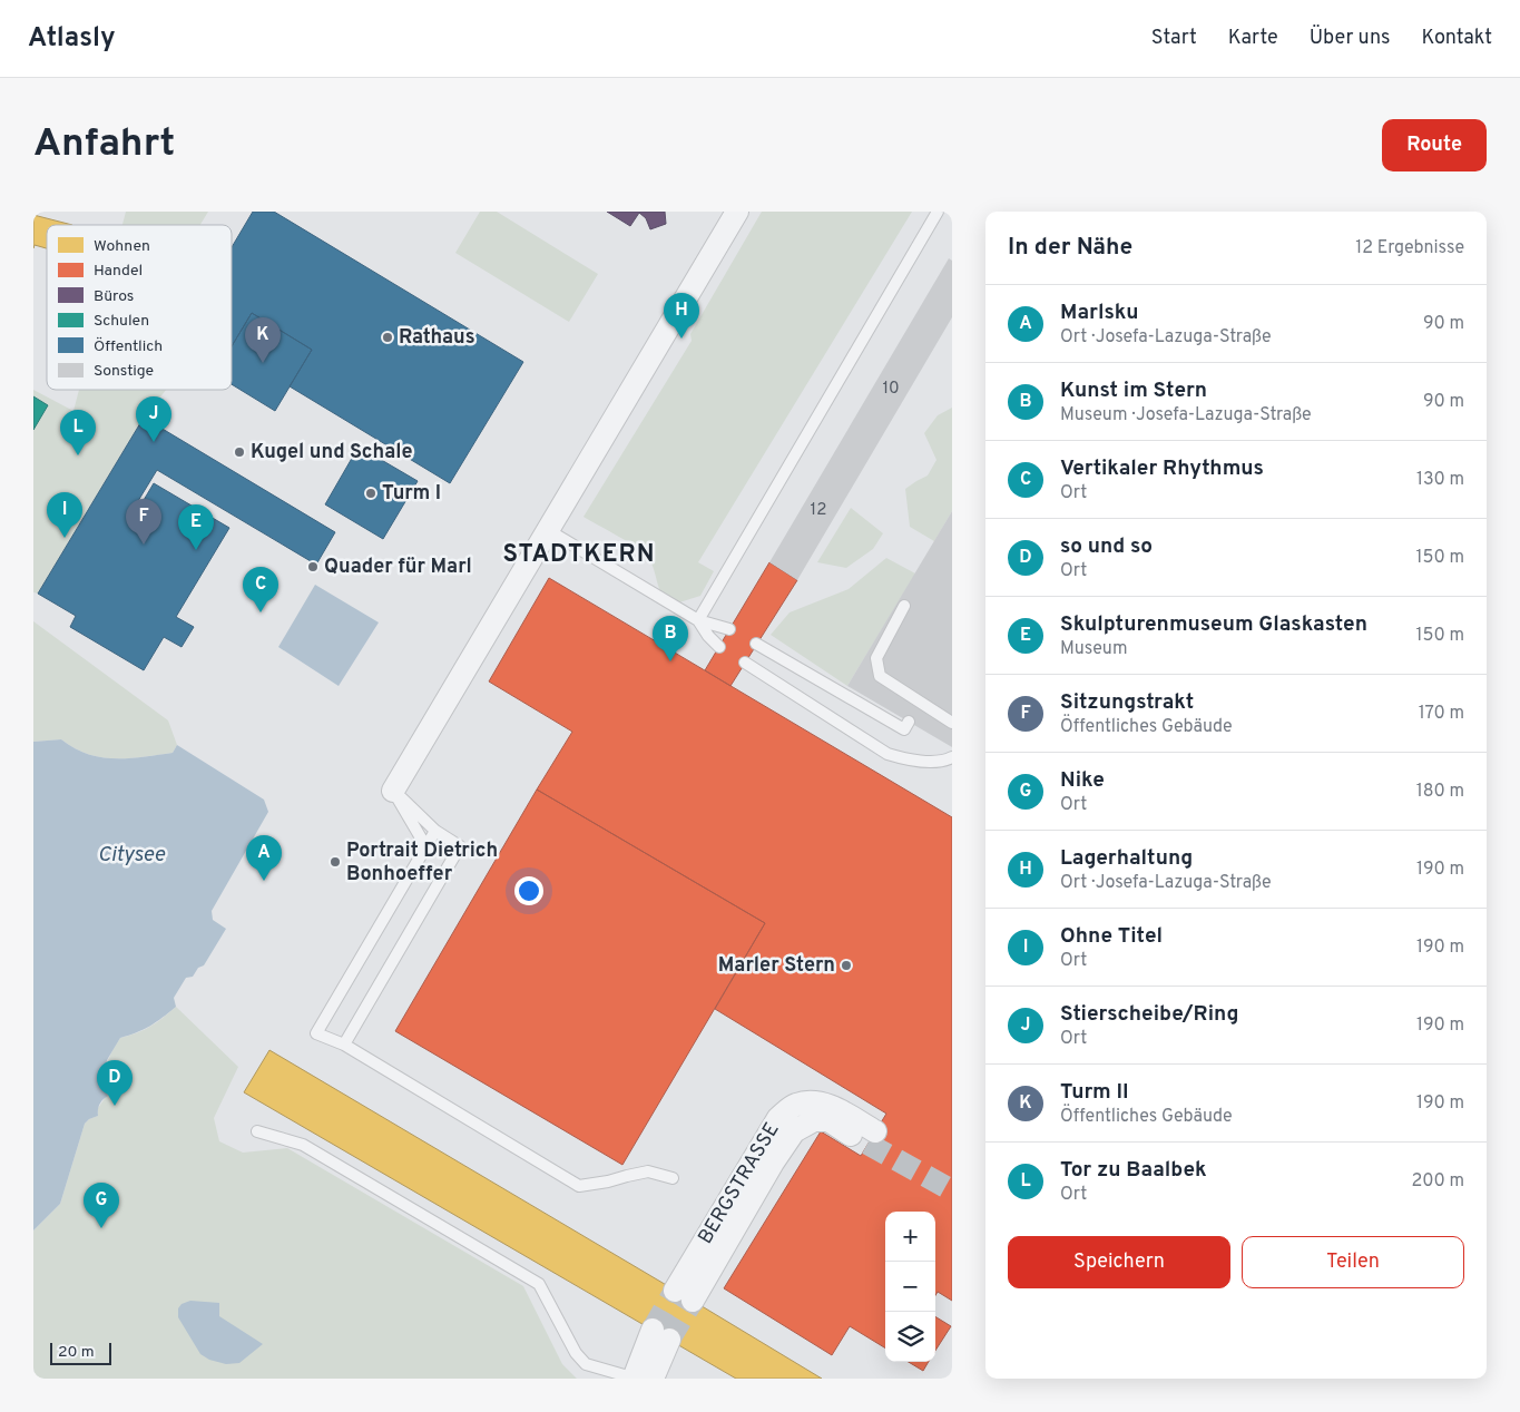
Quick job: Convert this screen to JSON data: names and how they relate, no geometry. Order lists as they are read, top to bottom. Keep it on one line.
{"streets":{"street":["BERGSTRASSE"]},"districts":["STADTKERN"],"water":["Citysee"],"places":["Rathaus","Kugel und Schale","Turm I","Quader für Marl","Portrait Dietrich Bonhoeffer","Marler Stern"],"house_numbers":["10","12"],"legend":["Wohnen","Handel","Büros","Schulen","Öffentlich","Sonstige"],"scale_bar":"20 m","page":{"header":"Atlasly","nav":["Start","Karte","Über uns","Kontakt"],"buttons":["Route",["Speichern","Teilen"]],"title":"Anfahrt","heading":["In der Nähe","12 Ergebnisse"],"list":[{"mark":"A","name":"Marlsku","note":"Ort · Josefa-Lazuga-Straße","value":"90 m"},{"mark":"B","name":"Kunst im Stern","note":"Museum · Josefa-Lazuga-Straße","value":"90 m"},{"mark":"C","name":"Vertikaler Rhythmus","note":"Ort","value":"130 m"},{"mark":"D","name":"so und so","note":"Ort","value":"150 m"},{"mark":"E","name":"Skulpturenmuseum Glaskasten","note":"Museum","value":"150 m"},{"mark":"F","name":"Sitzungstrakt","note":"Öffentliches Gebäude","value":"170 m"},{"mark":"G","name":"Nike","note":"Ort","value":"180 m"},{"mark":"H","name":"Lagerhaltung","note":"Ort · Josefa-Lazuga-Straße","value":"190 m"},{"mark":"I","name":"Ohne Titel","note":"Ort","value":"190 m"},{"mark":"J","name":"Stierscheibe/Ring","note":"Ort","value":"190 m"},{"mark":"K","name":"Turm II","note":"Öffentliches Gebäude","value":"190 m"},{"mark":"L","name":"Tor zu Baalbek","note":"Ort","value":"200 m"}],"pins":["H","K","J","L","I","F","E","C","B","A","D","G"],"map_buttons":["+","−"],"scale":"20 m"}}
